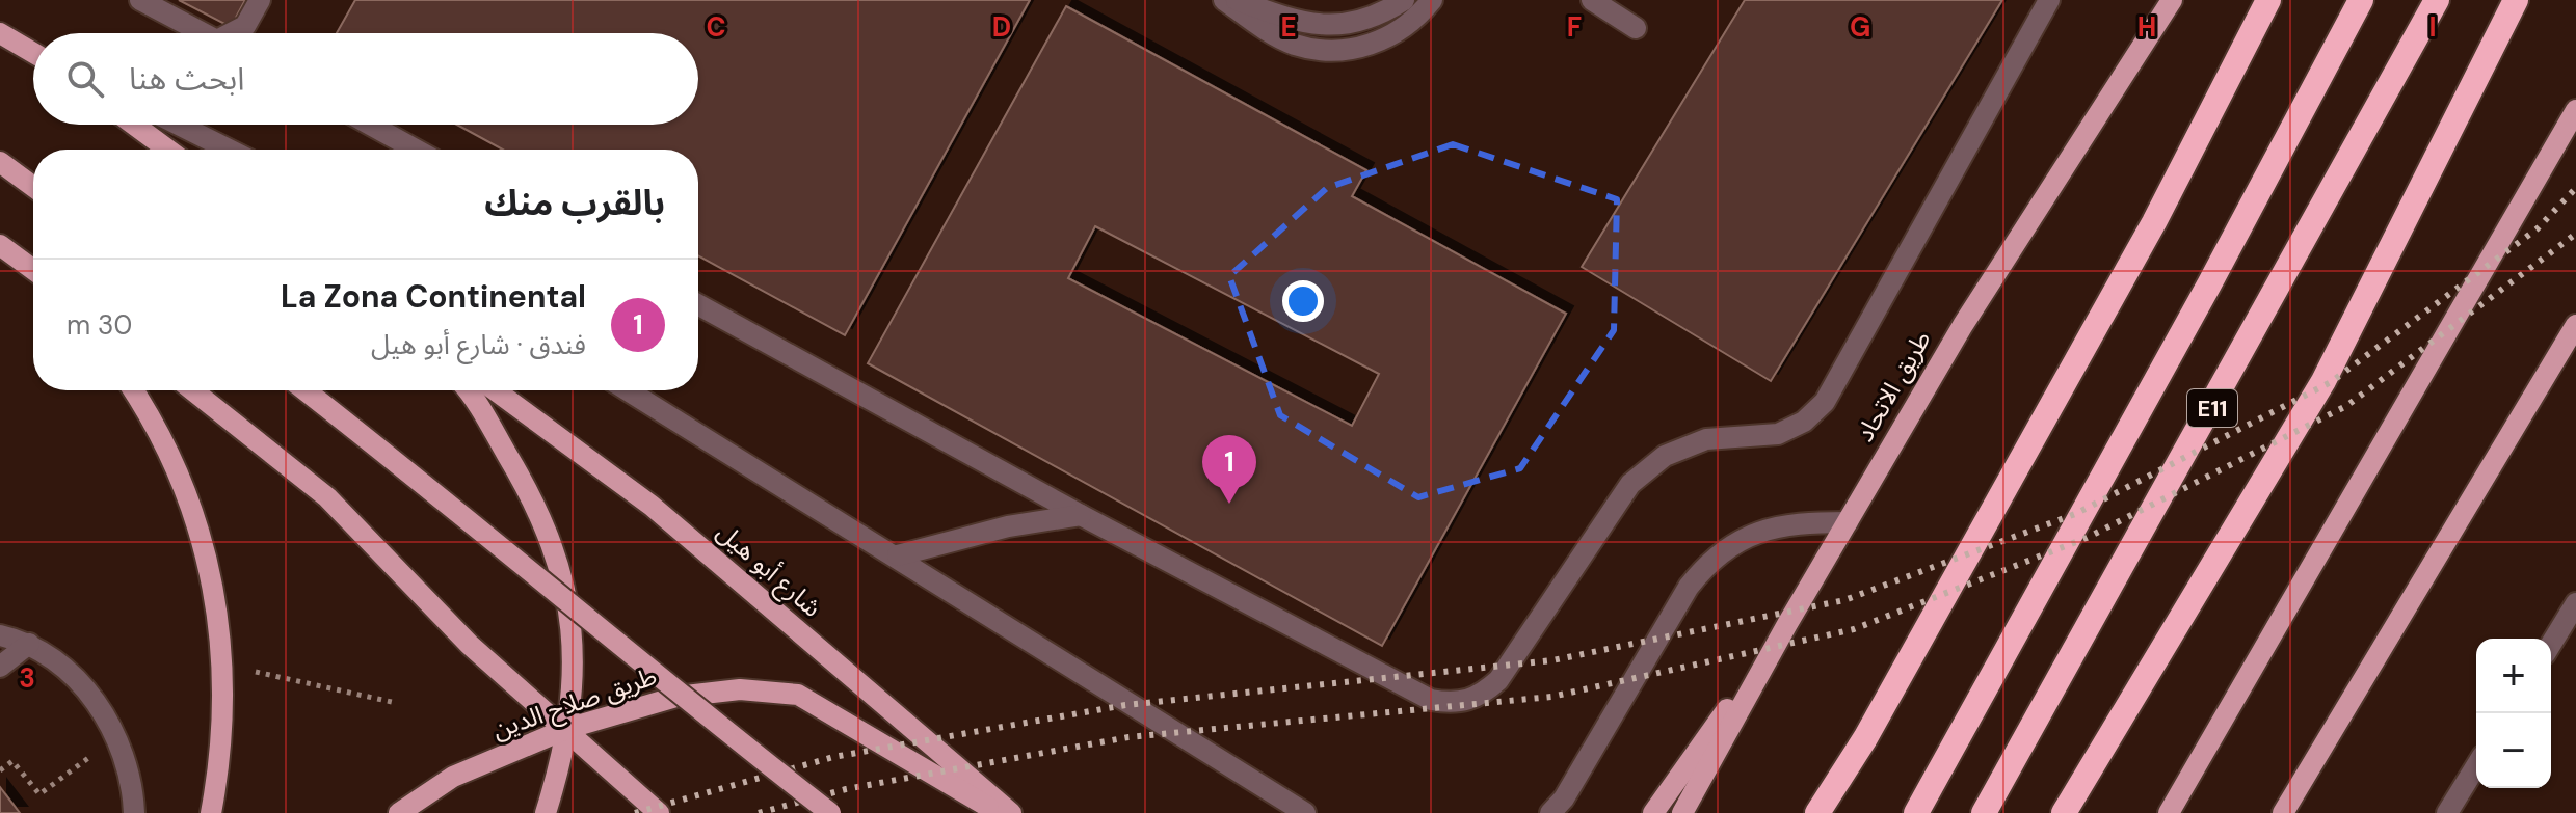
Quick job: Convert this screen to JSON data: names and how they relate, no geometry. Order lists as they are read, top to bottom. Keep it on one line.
{"streets":{"highway":["E11"],"main road":["طريق الاتحاد","شارع أبو هيل","طريق صلاح الدين"]},"page":{"search":"ابحث هنا","heading":"بالقرب منك","list":[{"mark":"1","name":"La Zona Continental","note":"فندق · شارع أبو هيل","value":"30 m"}],"pins":"1","map_buttons":["+","−"]},"grid":{"columns":["C","D","E","F","G","H","I"],"rows":["3"]}}
